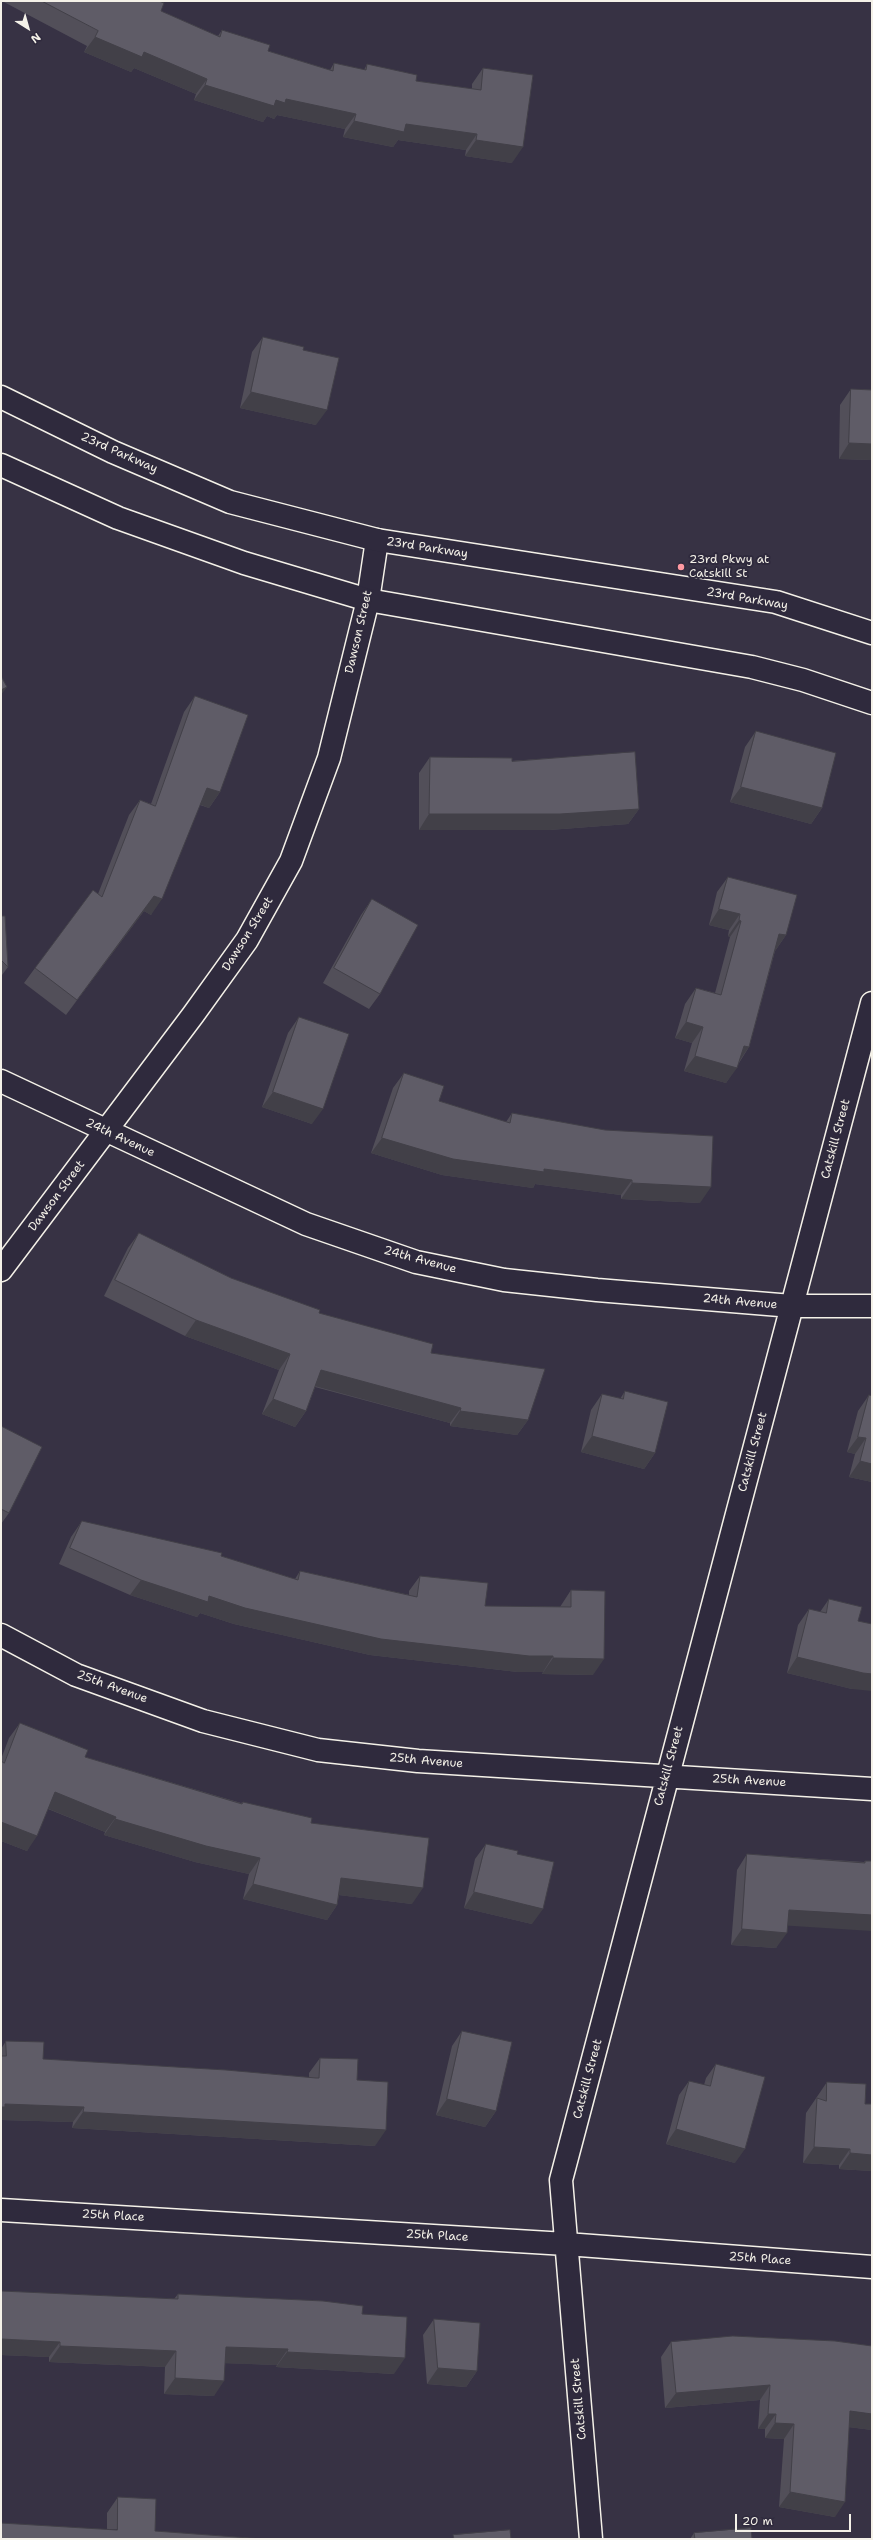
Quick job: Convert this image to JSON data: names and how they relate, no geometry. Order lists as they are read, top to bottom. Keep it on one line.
{"streets":{"street":["23rd Parkway","Dawson Street","24th Avenue","Catskill Street","25th Avenue","25th Place"]},"crossings":[["23rd Parkway","Dawson Street"],["Dawson Street","24th Avenue"],["24th Avenue","Catskill Street"],["Catskill Street","25th Avenue"],["Catskill Street","25th Place"]],"places":["23rd Pkwy at Catskill St"],"scale_bar":"20 m","north":"bottom right"}
